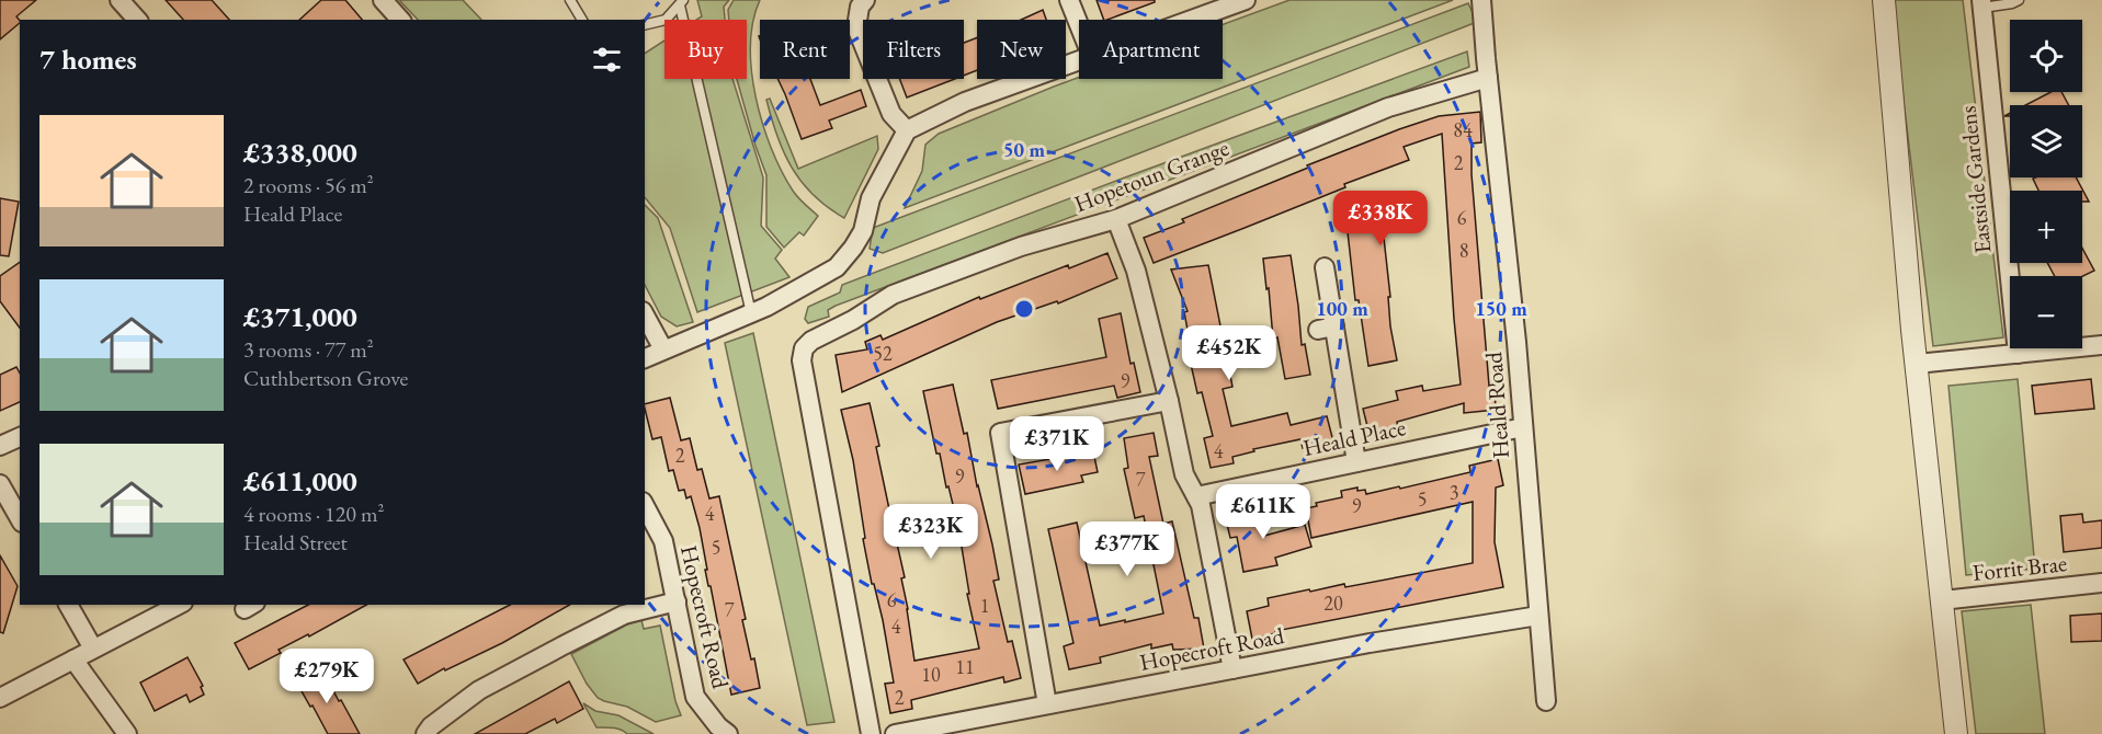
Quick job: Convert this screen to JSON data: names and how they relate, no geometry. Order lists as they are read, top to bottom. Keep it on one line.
{"streets":{"street":["Hopetoun Grange","Eastside Gardens","Heald Road","Heald Place","Forrit Brae","Hopecroft Road"]},"crossings":[["Hopetoun Grange","Heald Road"],["Heald Road","Heald Place"],["Heald Road","Hopecroft Road"]],"house_numbers":["84","2","6","8","52","9","4","2","9","7","3","5","9","4","5","6","20","1","7","4","11","10","2"],"page":{"map_buttons":["+","−"],"chip":["Buy","Rent","Filters","New","Apartment"],"heading":"7 homes","list":[{"name":"£338,000","note":"2 rooms · 56 m² · Heald Place"},{"name":"£371,000","note":"3 rooms · 77 m² · Cuthbertson Grove"},{"name":"£611,000","note":"4 rooms · 120 m² · Heald Street"}],"price":["£338K","£452K","£371K","£611K","£323K","£377K","£279K"]},"rings":["50 m","100 m","150 m"]}
